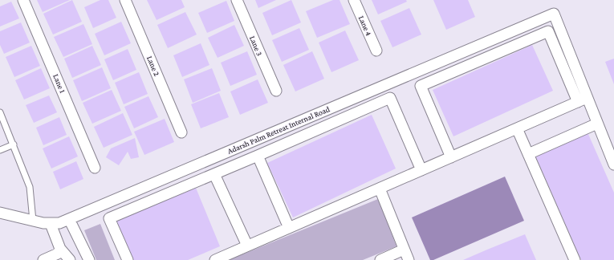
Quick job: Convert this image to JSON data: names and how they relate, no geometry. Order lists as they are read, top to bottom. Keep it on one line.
{"streets":{"street":["Lane 4","Lane 3","Lane 2","Lane 1","Adarsh Palm Retreat Internal Road"]}}
